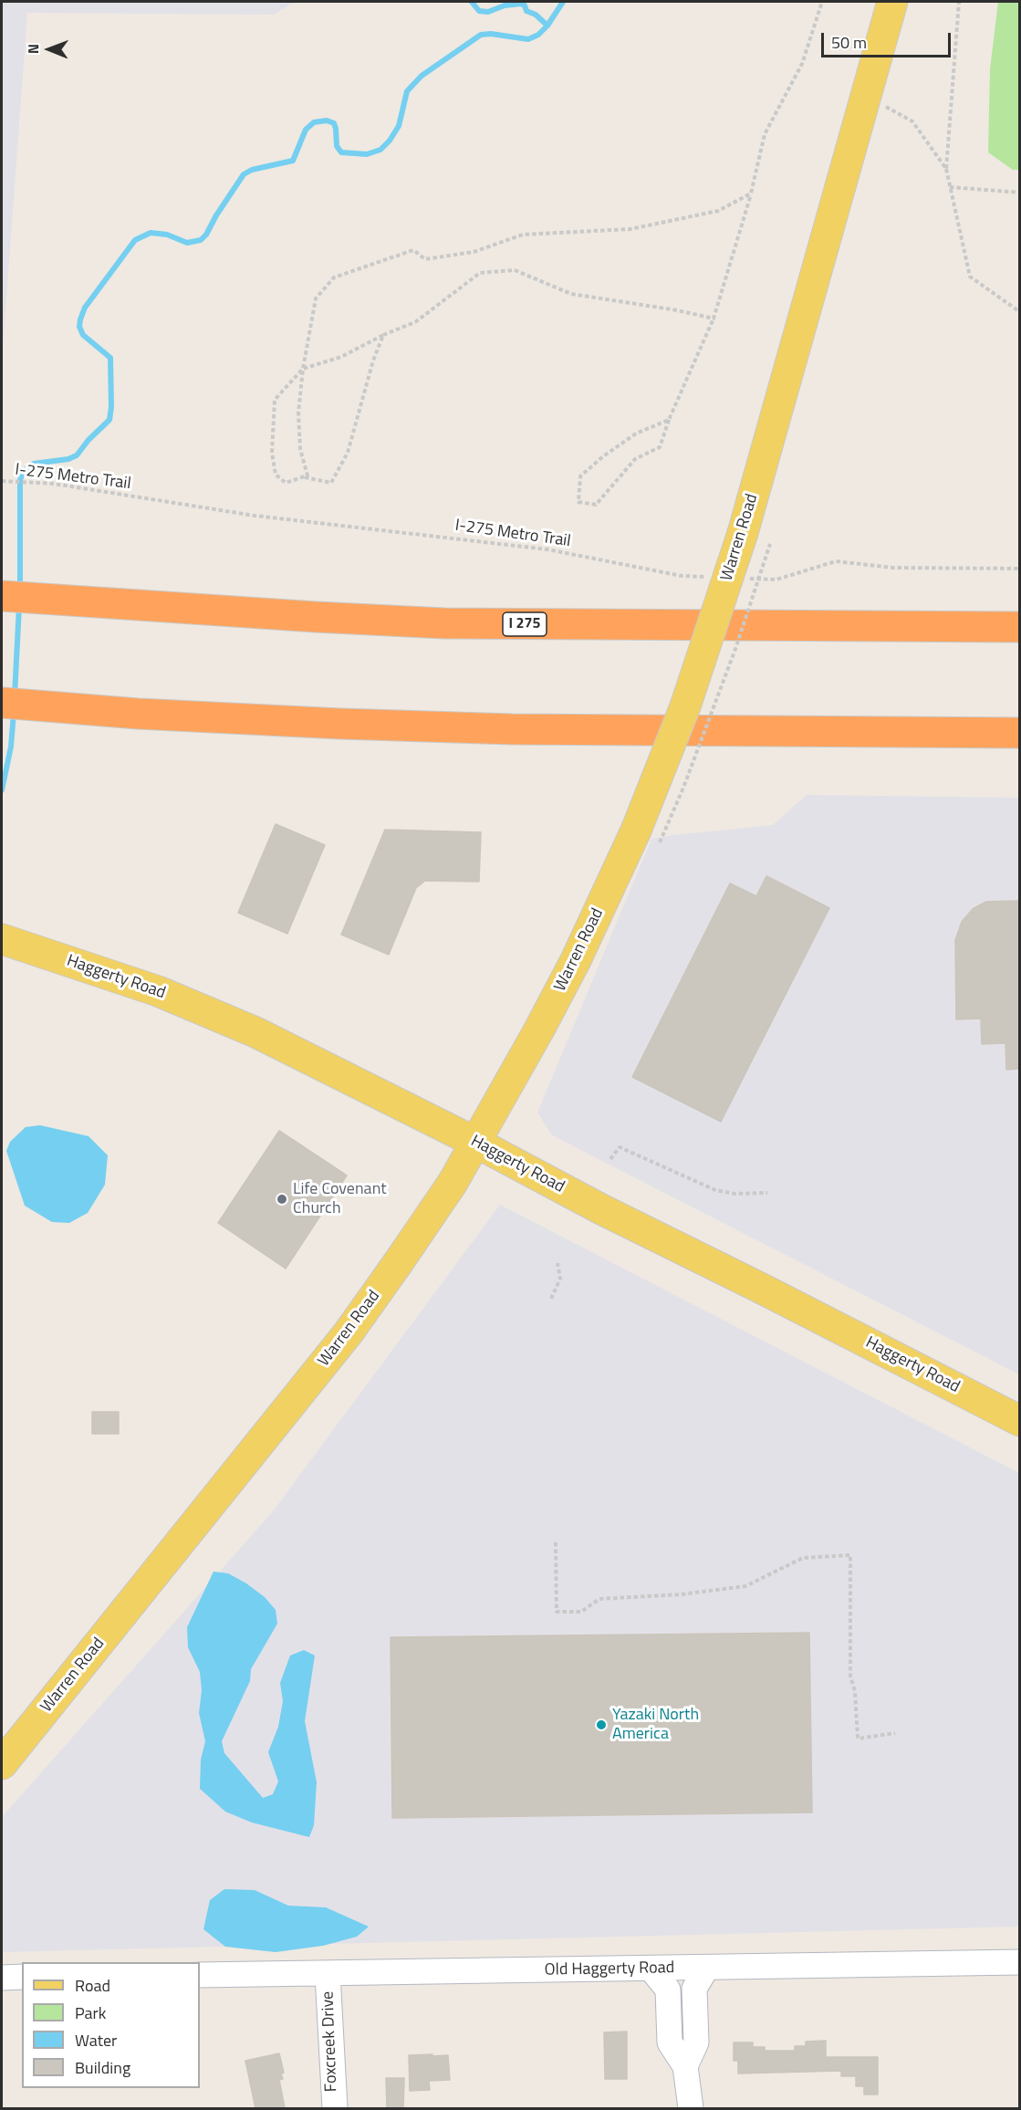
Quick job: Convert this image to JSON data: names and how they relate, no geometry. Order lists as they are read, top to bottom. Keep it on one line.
{"streets":{"highway":["I 275"],"main road":["Warren Road","Haggerty Road"],"street":["Old Haggerty Road","Foxcreek Drive"],"path":["I-275 Metro Trail"]},"crossings":[["Warren Road","Haggerty Road"],["Old Haggerty Road","Foxcreek Drive"]],"places":["Life Covenant Church","Yazaki North America"],"legend":["Road","Park","Water","Building"],"scale_bar":"50 m","north":"left"}
